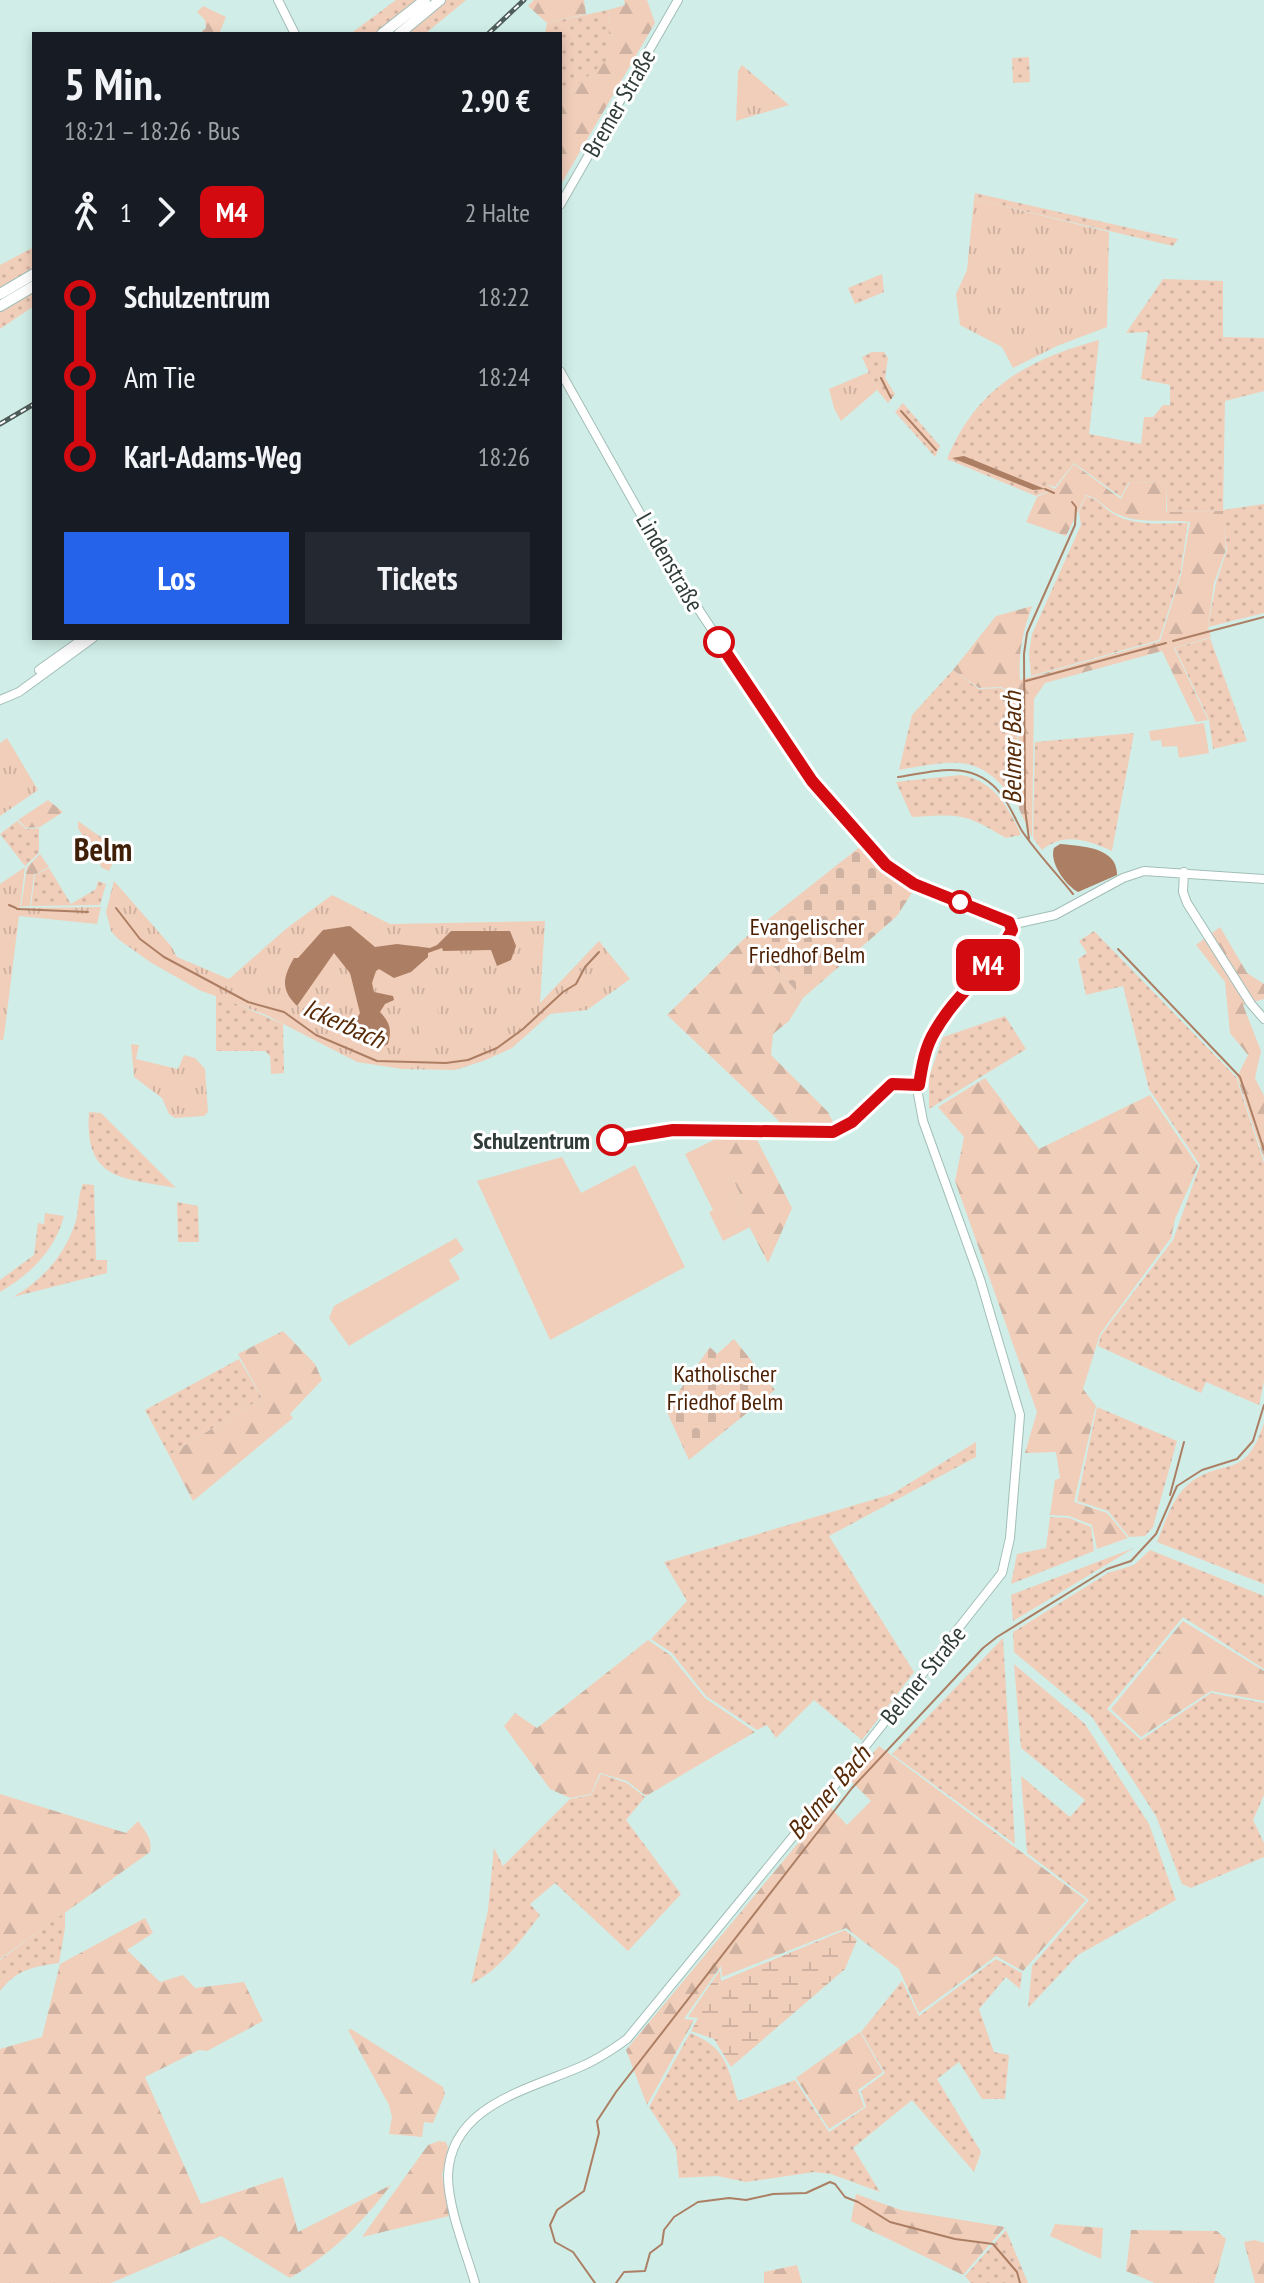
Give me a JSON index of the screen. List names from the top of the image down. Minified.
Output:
{"streets":{"street":["Bremer Straße","Lindenstraße","Belmer Straße"]},"crossings":[["Lindenstraße","Belmer Straße"]],"districts":["Belm"],"water":["Belmer Bach","Ickerbach"],"parks":["Evangelischer Friedhof Belm","Katholischer Friedhof Belm"],"places":["Schulzentrum"],"lines":["bus line M4"],"page":{"on_map":"M4","heading":["5 Min.","18:21 – 18:26 · Bus","2.90 €"],"legs":["1","M4","2 Halte"],"list":[{"name":"Schulzentrum","value":"18:22"},{"name":"Am Tie","value":"18:24"},{"name":"Karl-Adams-Weg","value":"18:26"}],"buttons":["Los","Tickets"]}}
